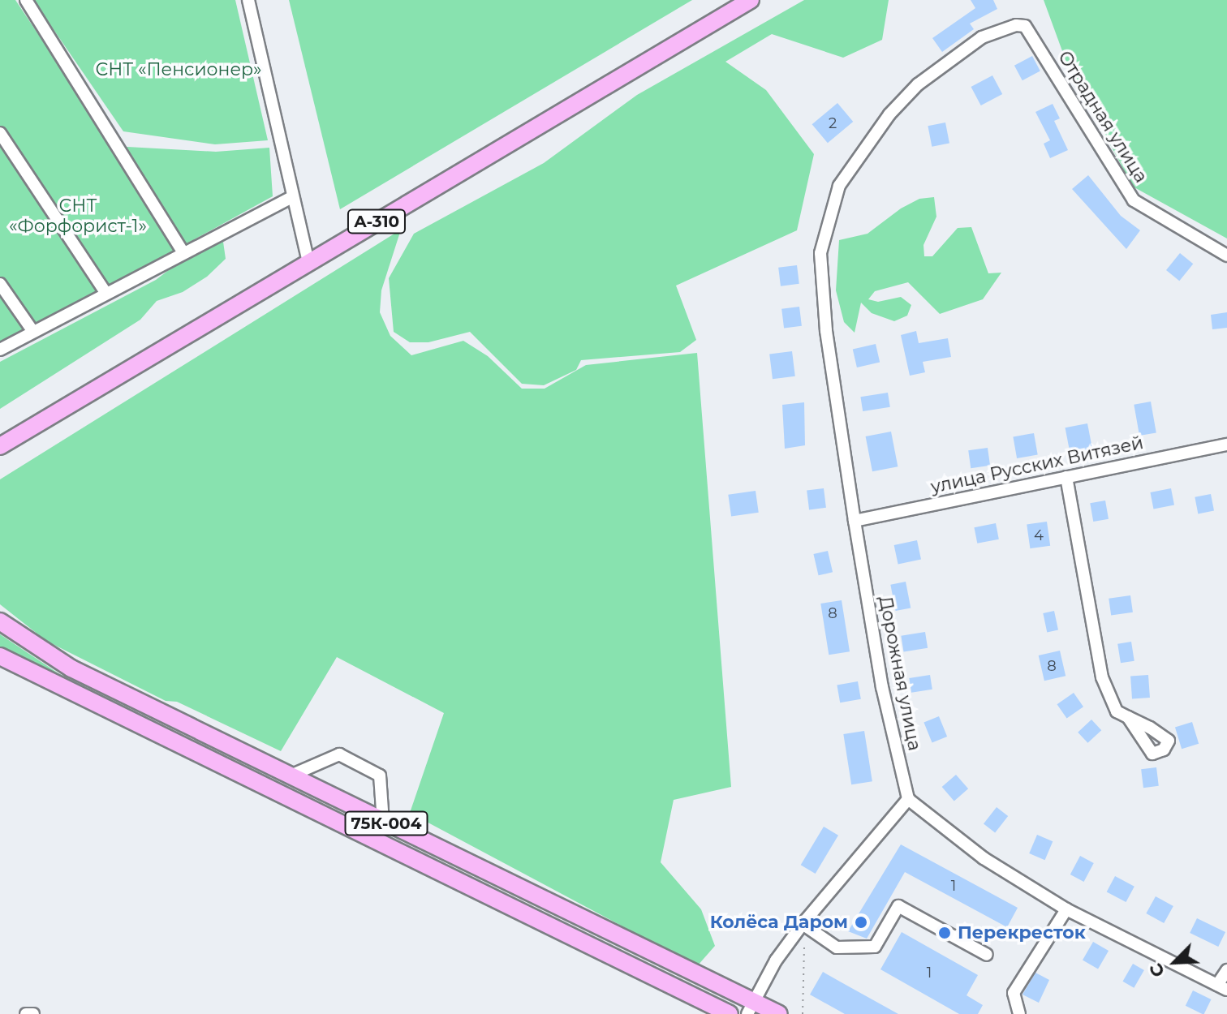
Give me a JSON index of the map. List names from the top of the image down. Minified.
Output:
{"streets":{"highway":["А-310","75К-004"],"street":["Отрадная улица","улица Русских Витязей","Дорожная улица"]},"crossings":[["Отрадная улица","Дорожная улица"],["улица Русских Витязей","Дорожная улица"]],"parks":["СНТ «Пенсионер»","СНТ «Форфорист-1»"],"places":["Колёса Даром","Перекресток"],"house_numbers":["2","4","8","8","1","1"],"north":"bottom left"}
